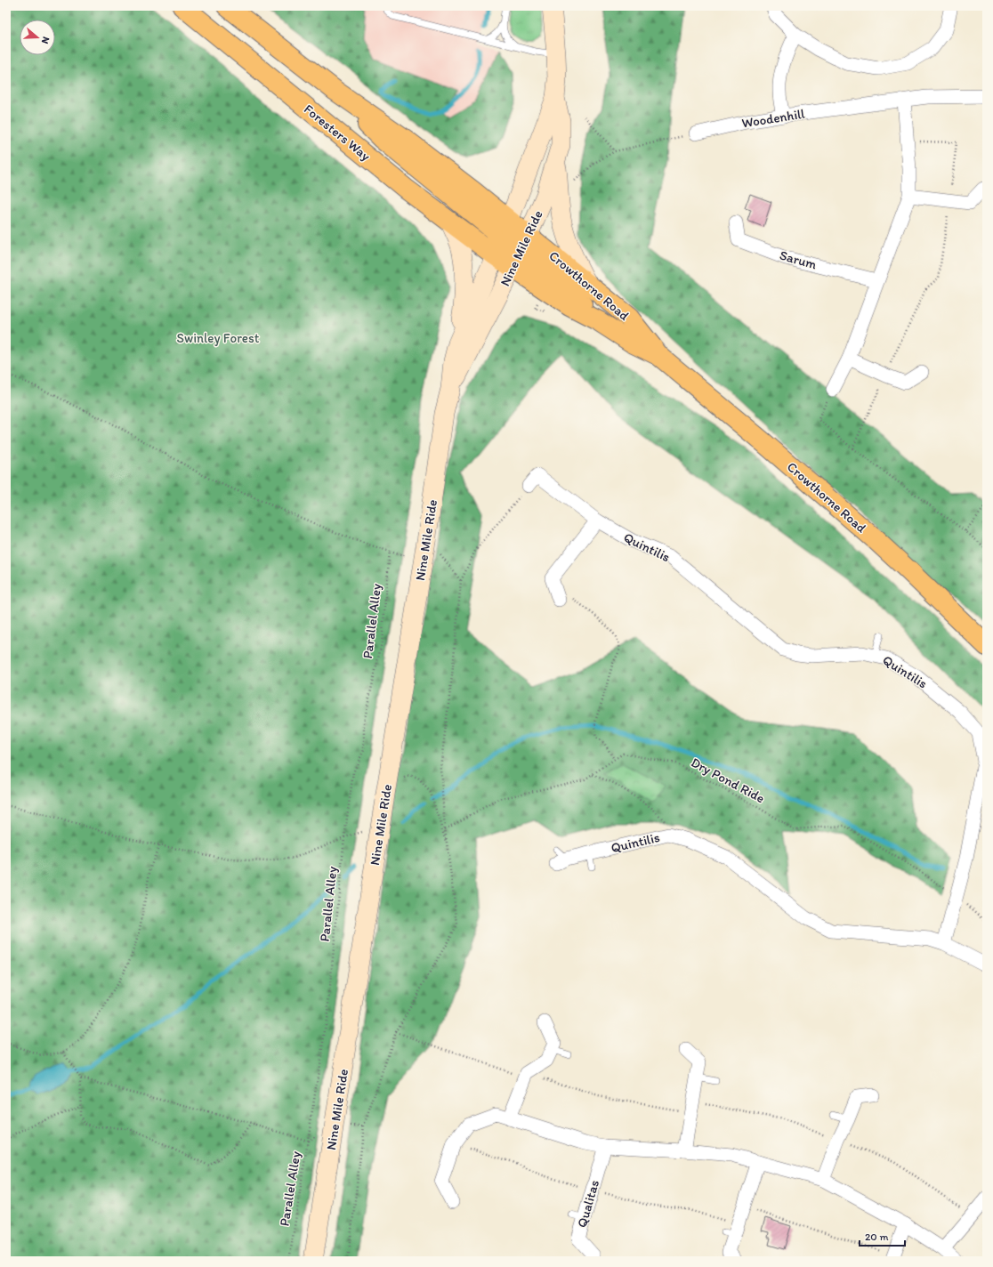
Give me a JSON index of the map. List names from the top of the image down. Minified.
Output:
{"streets":{"main road":["Foresters Way","Nine Mile Ride","Crowthorne Road"],"street":["Woodenhill","Sarum","Quintilis","Qualitas"],"path":["Parallel Alley","Dry Pond Ride"]},"crossings":[["Foresters Way","Nine Mile Ride"],["Foresters Way","Crowthorne Road"],["Nine Mile Ride","Crowthorne Road"],["Quintilis","Dry Pond Ride"]],"parks":["Swinley Forest"],"scale_bar":"20 m","north":"right"}
